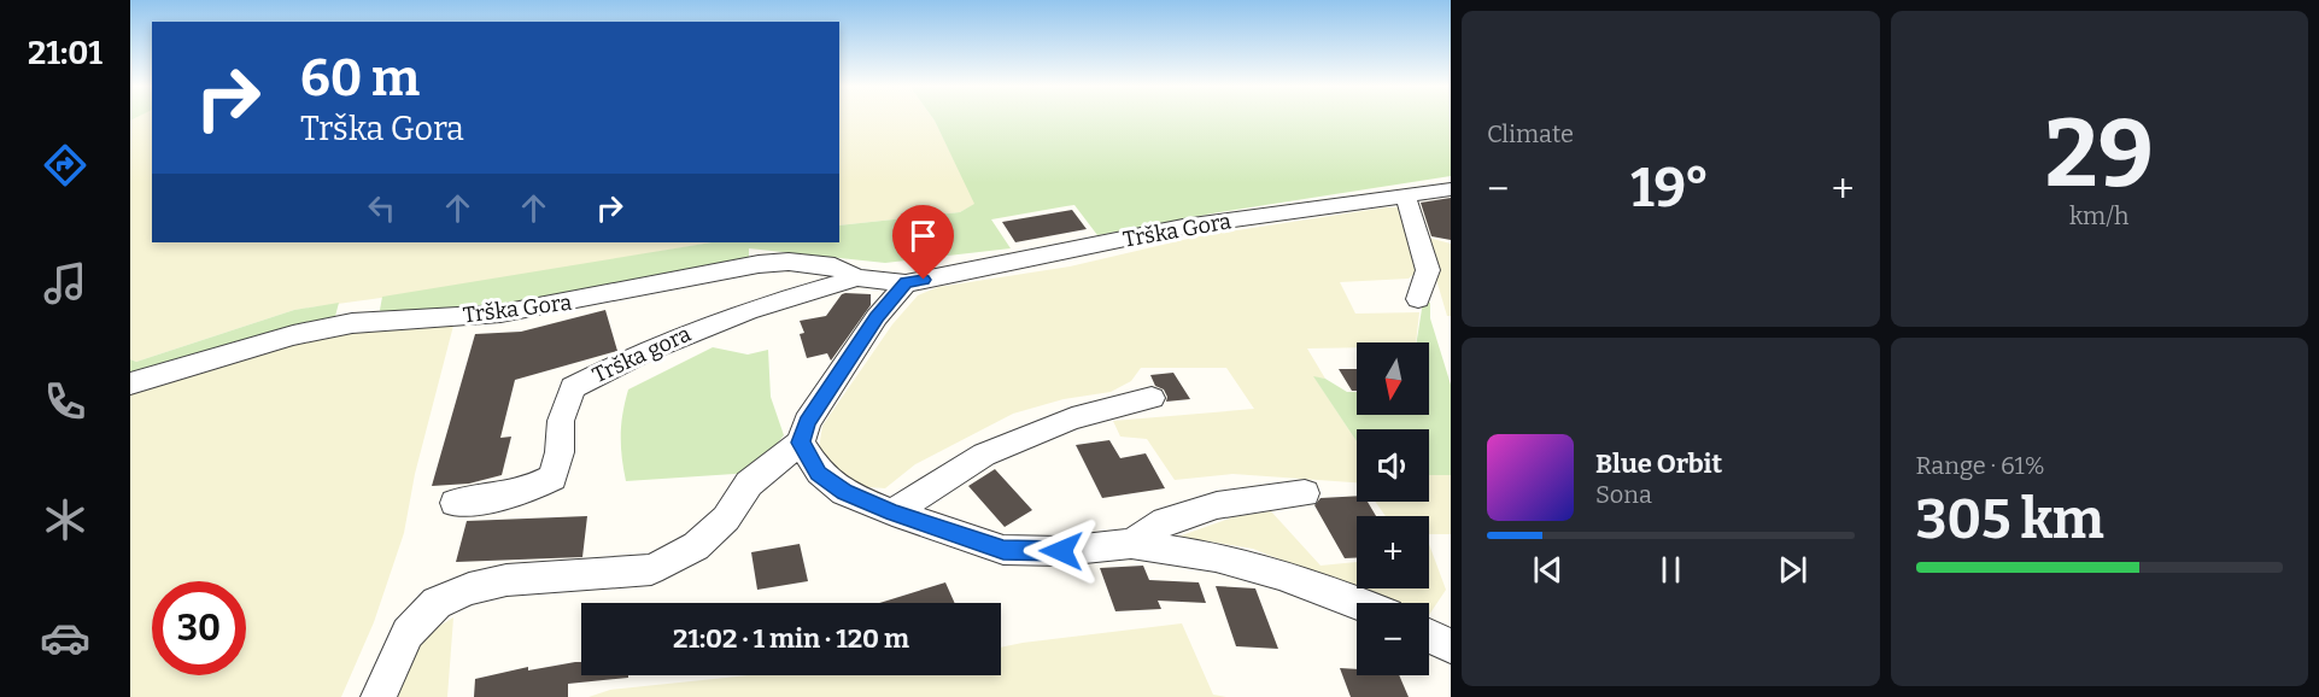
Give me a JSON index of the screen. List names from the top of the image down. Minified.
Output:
{"streets":{"street":["Trška Gora","Trška gora"]},"crossings":[["Trška Gora","Trška gora"]],"north":"bottom","page":{"tabs":"21:01","tile":["Climate",["29","km/h"],["Range · 61%","305 km"]],"turn":["60 m","Trška Gora"],"heat":["−","19°","+"],"map_buttons":["+","−"],"song":["Blue Orbit","Sona"],"limit":"30","trip":"21:02 · 1 min · 120 m"}}
